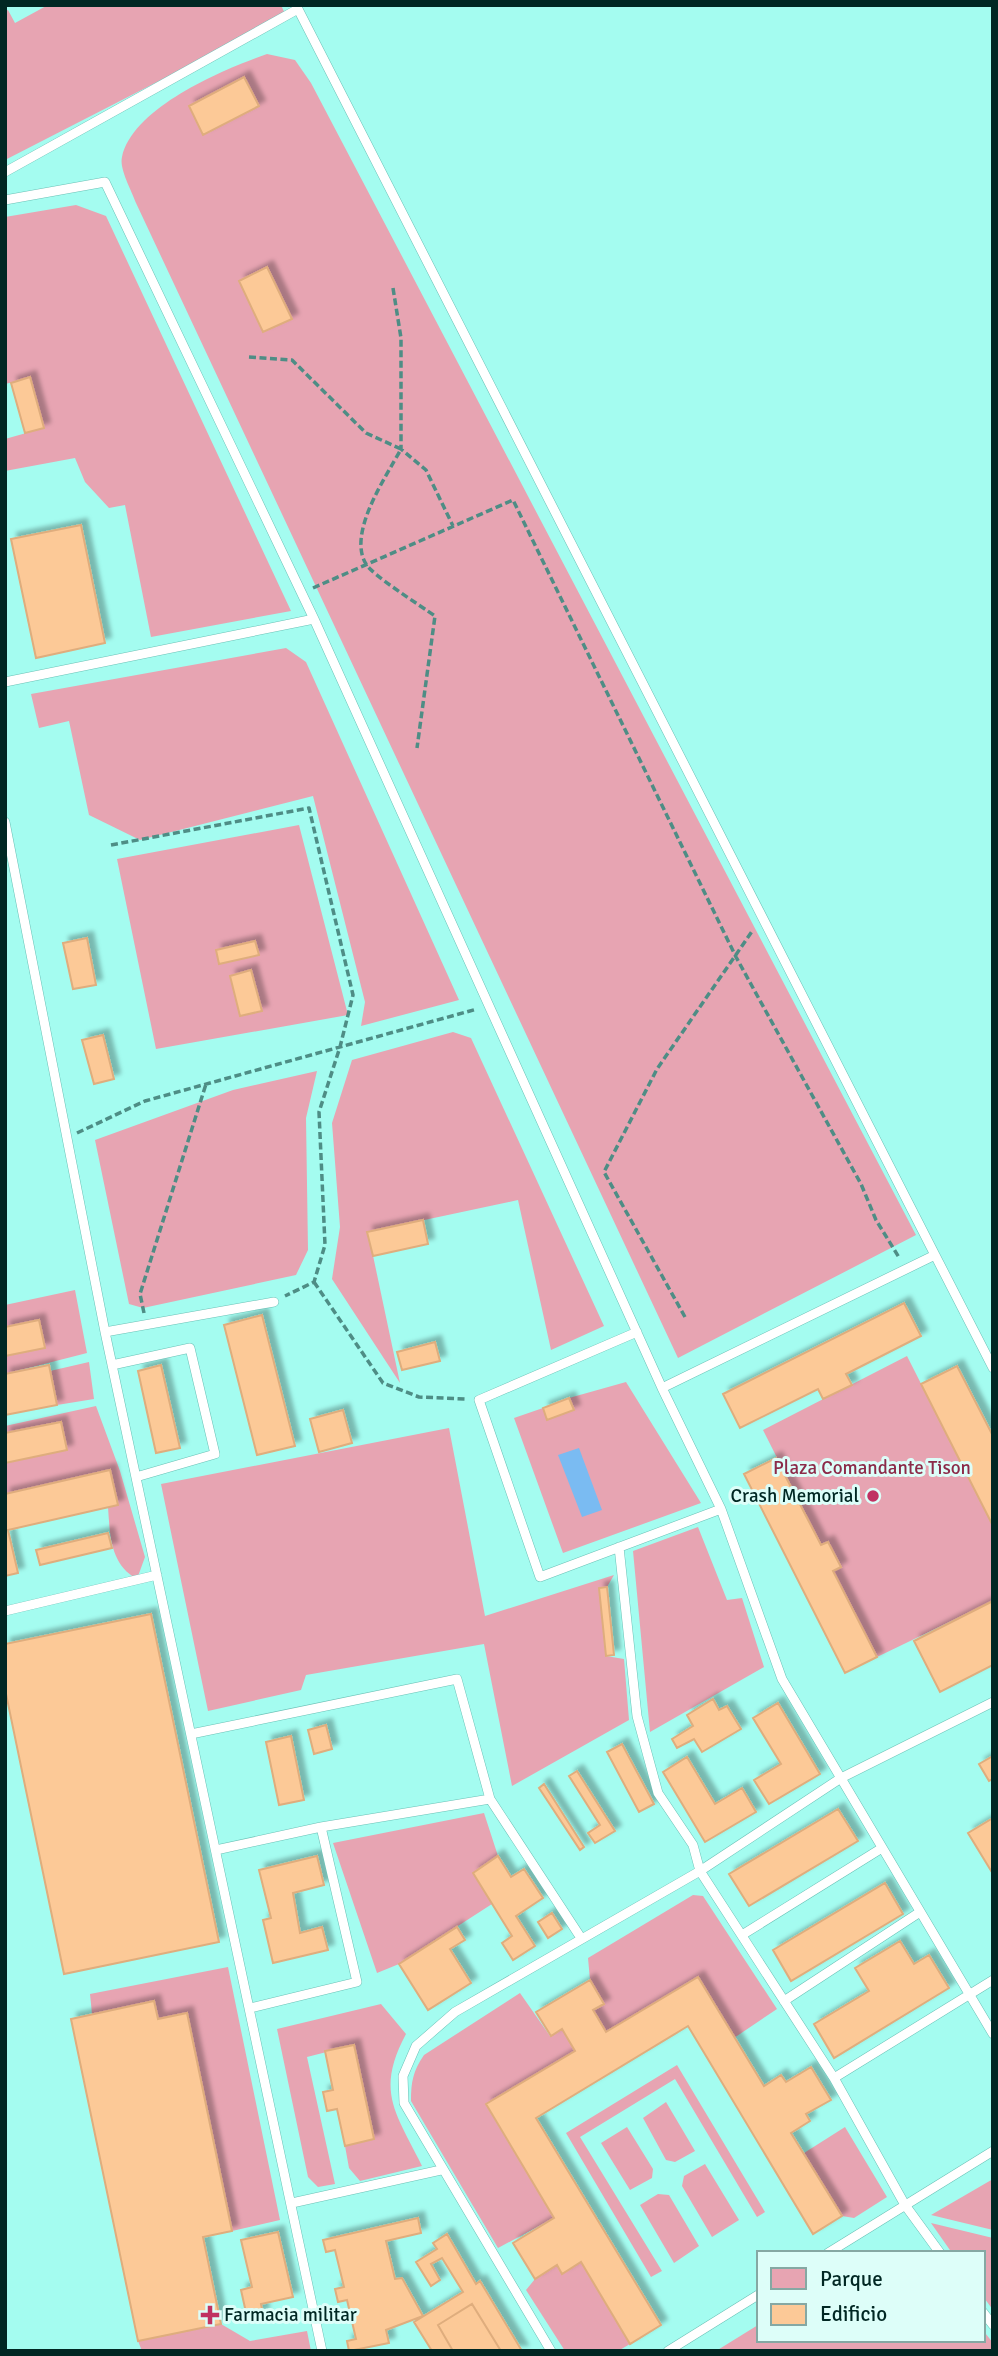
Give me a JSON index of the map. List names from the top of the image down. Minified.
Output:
{"parks":["Plaza Comandante Tison"],"places":{"other":["Crash Memorial"],"health":["Farmacia militar"]},"legend":["Parque","Edificio"]}
